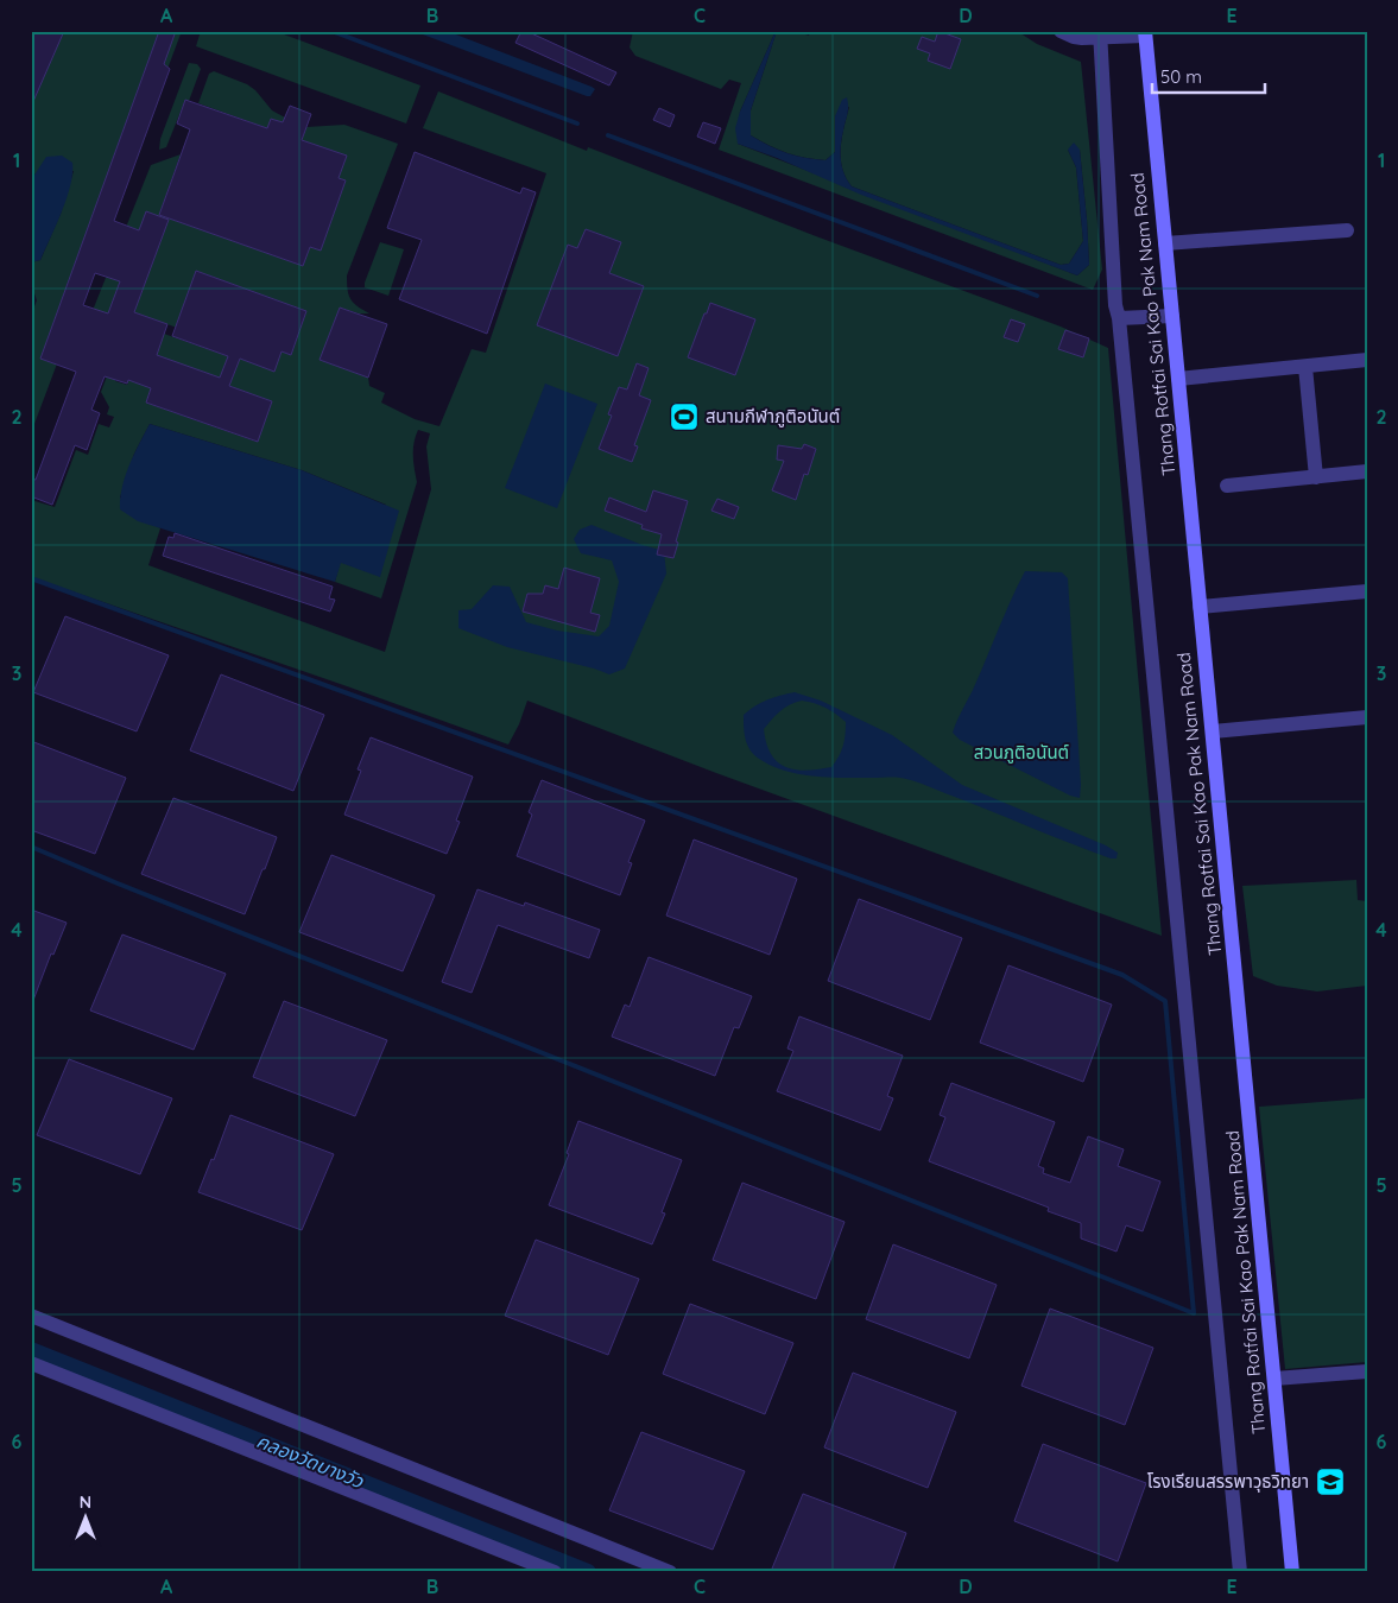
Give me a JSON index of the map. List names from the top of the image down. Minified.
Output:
{"streets":{"main road":["Thang Rotfai Sai Kao Pak Nam Road"]},"water":["คลองวัดบางวัว"],"parks":["สวนภูติอนันต์"],"places":{"sports":["สนามกีฬาภูติอนันต์"],"school or university":["โรงเรียนสรรพาวุธวิทยา"]},"scale_bar":"50 m","north":"top","grid":{"columns":["A","B","C","D","E"],"rows":["1","2","3","4","5","6"]}}
